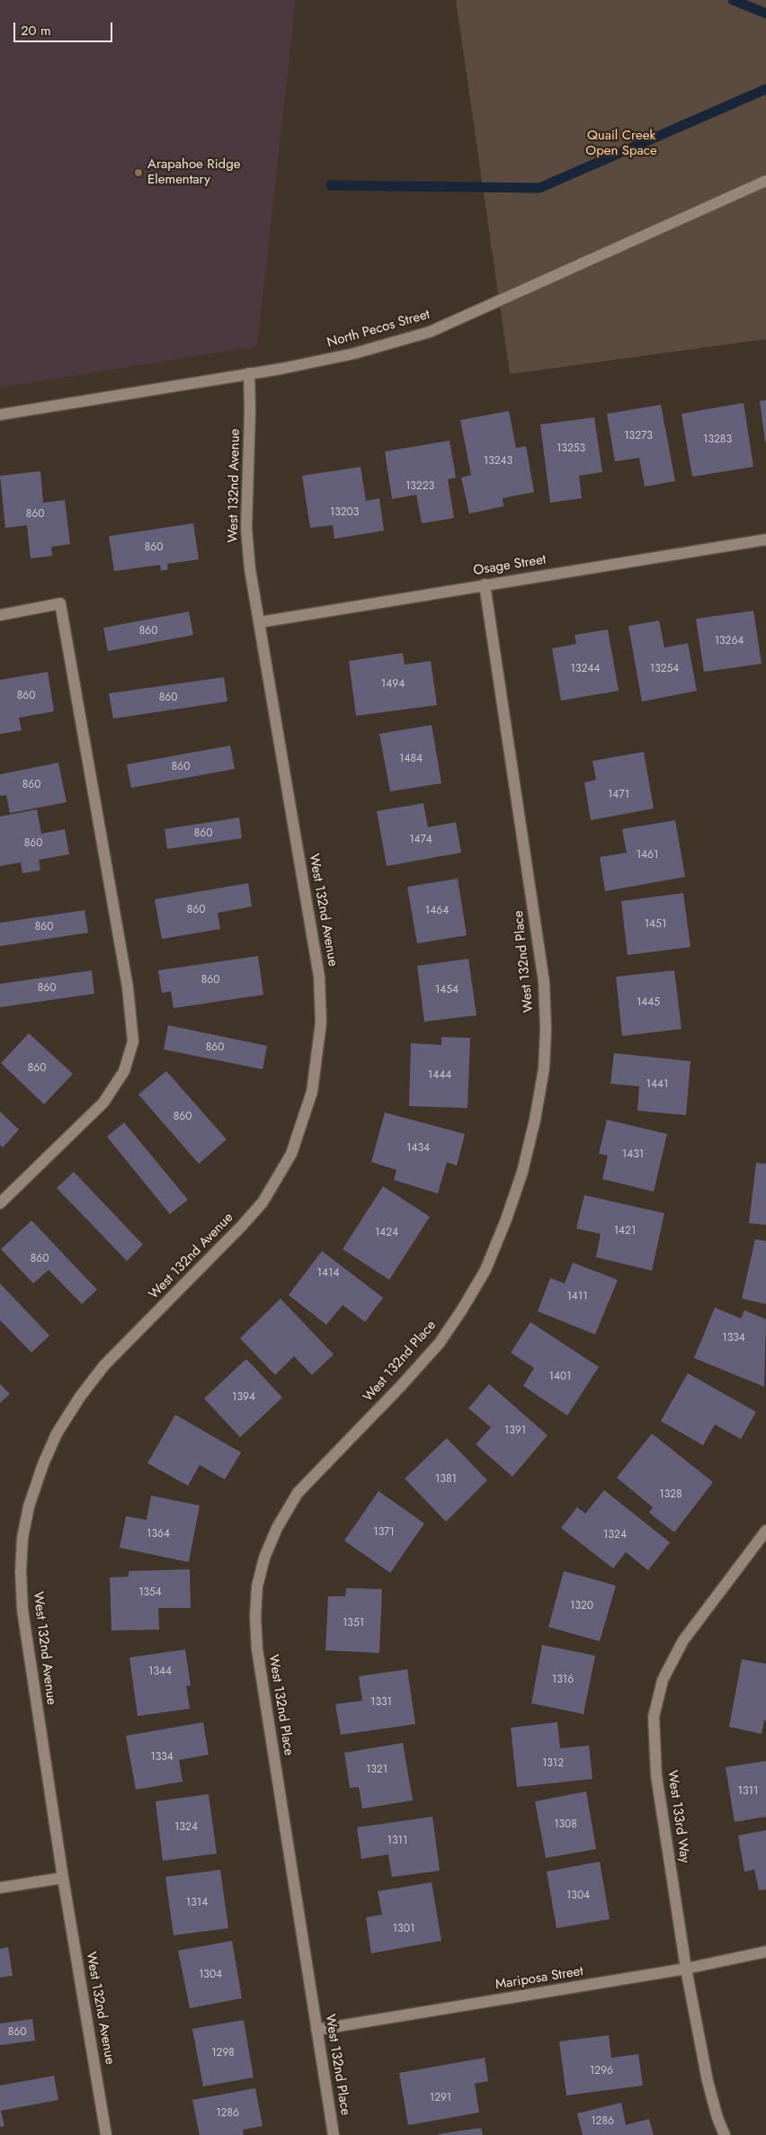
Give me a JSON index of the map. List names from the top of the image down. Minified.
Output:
{"streets":{"street":["North Pecos Street","West 132nd Avenue","Osage Street","West 132nd Place","West 133rd Way","Mariposa Street"]},"crossings":[["North Pecos Street","West 132nd Avenue"],["West 132nd Avenue","Osage Street"],["Osage Street","West 132nd Place"],["West 132nd Place","Mariposa Street"],["West 133rd Way","Mariposa Street"]],"parks":["Quail Creek Open Space"],"places":["Arapahoe Ridge Elementary"],"house_numbers":["13273","13283","13253","13243","13223","13203","860","860","860","13264","13244","13254","1494","860","860","1484","860","860","1471","860","1474","860","1461","860","1464","1451","860","860","860","1454","1445","860","860","1444","1441","860","1434","1431","1421","1424","860","1414","1411","1334","1401","1394","1391","1381","1328","1371","1364","1324","1354","1320","1351","1344","1316","1331","1334","1312","1321","1311","1308","1324","1311","1304","1314","1301","1304","860","1298","1296","1291","1286","1286"],"scale_bar":"20 m"}
